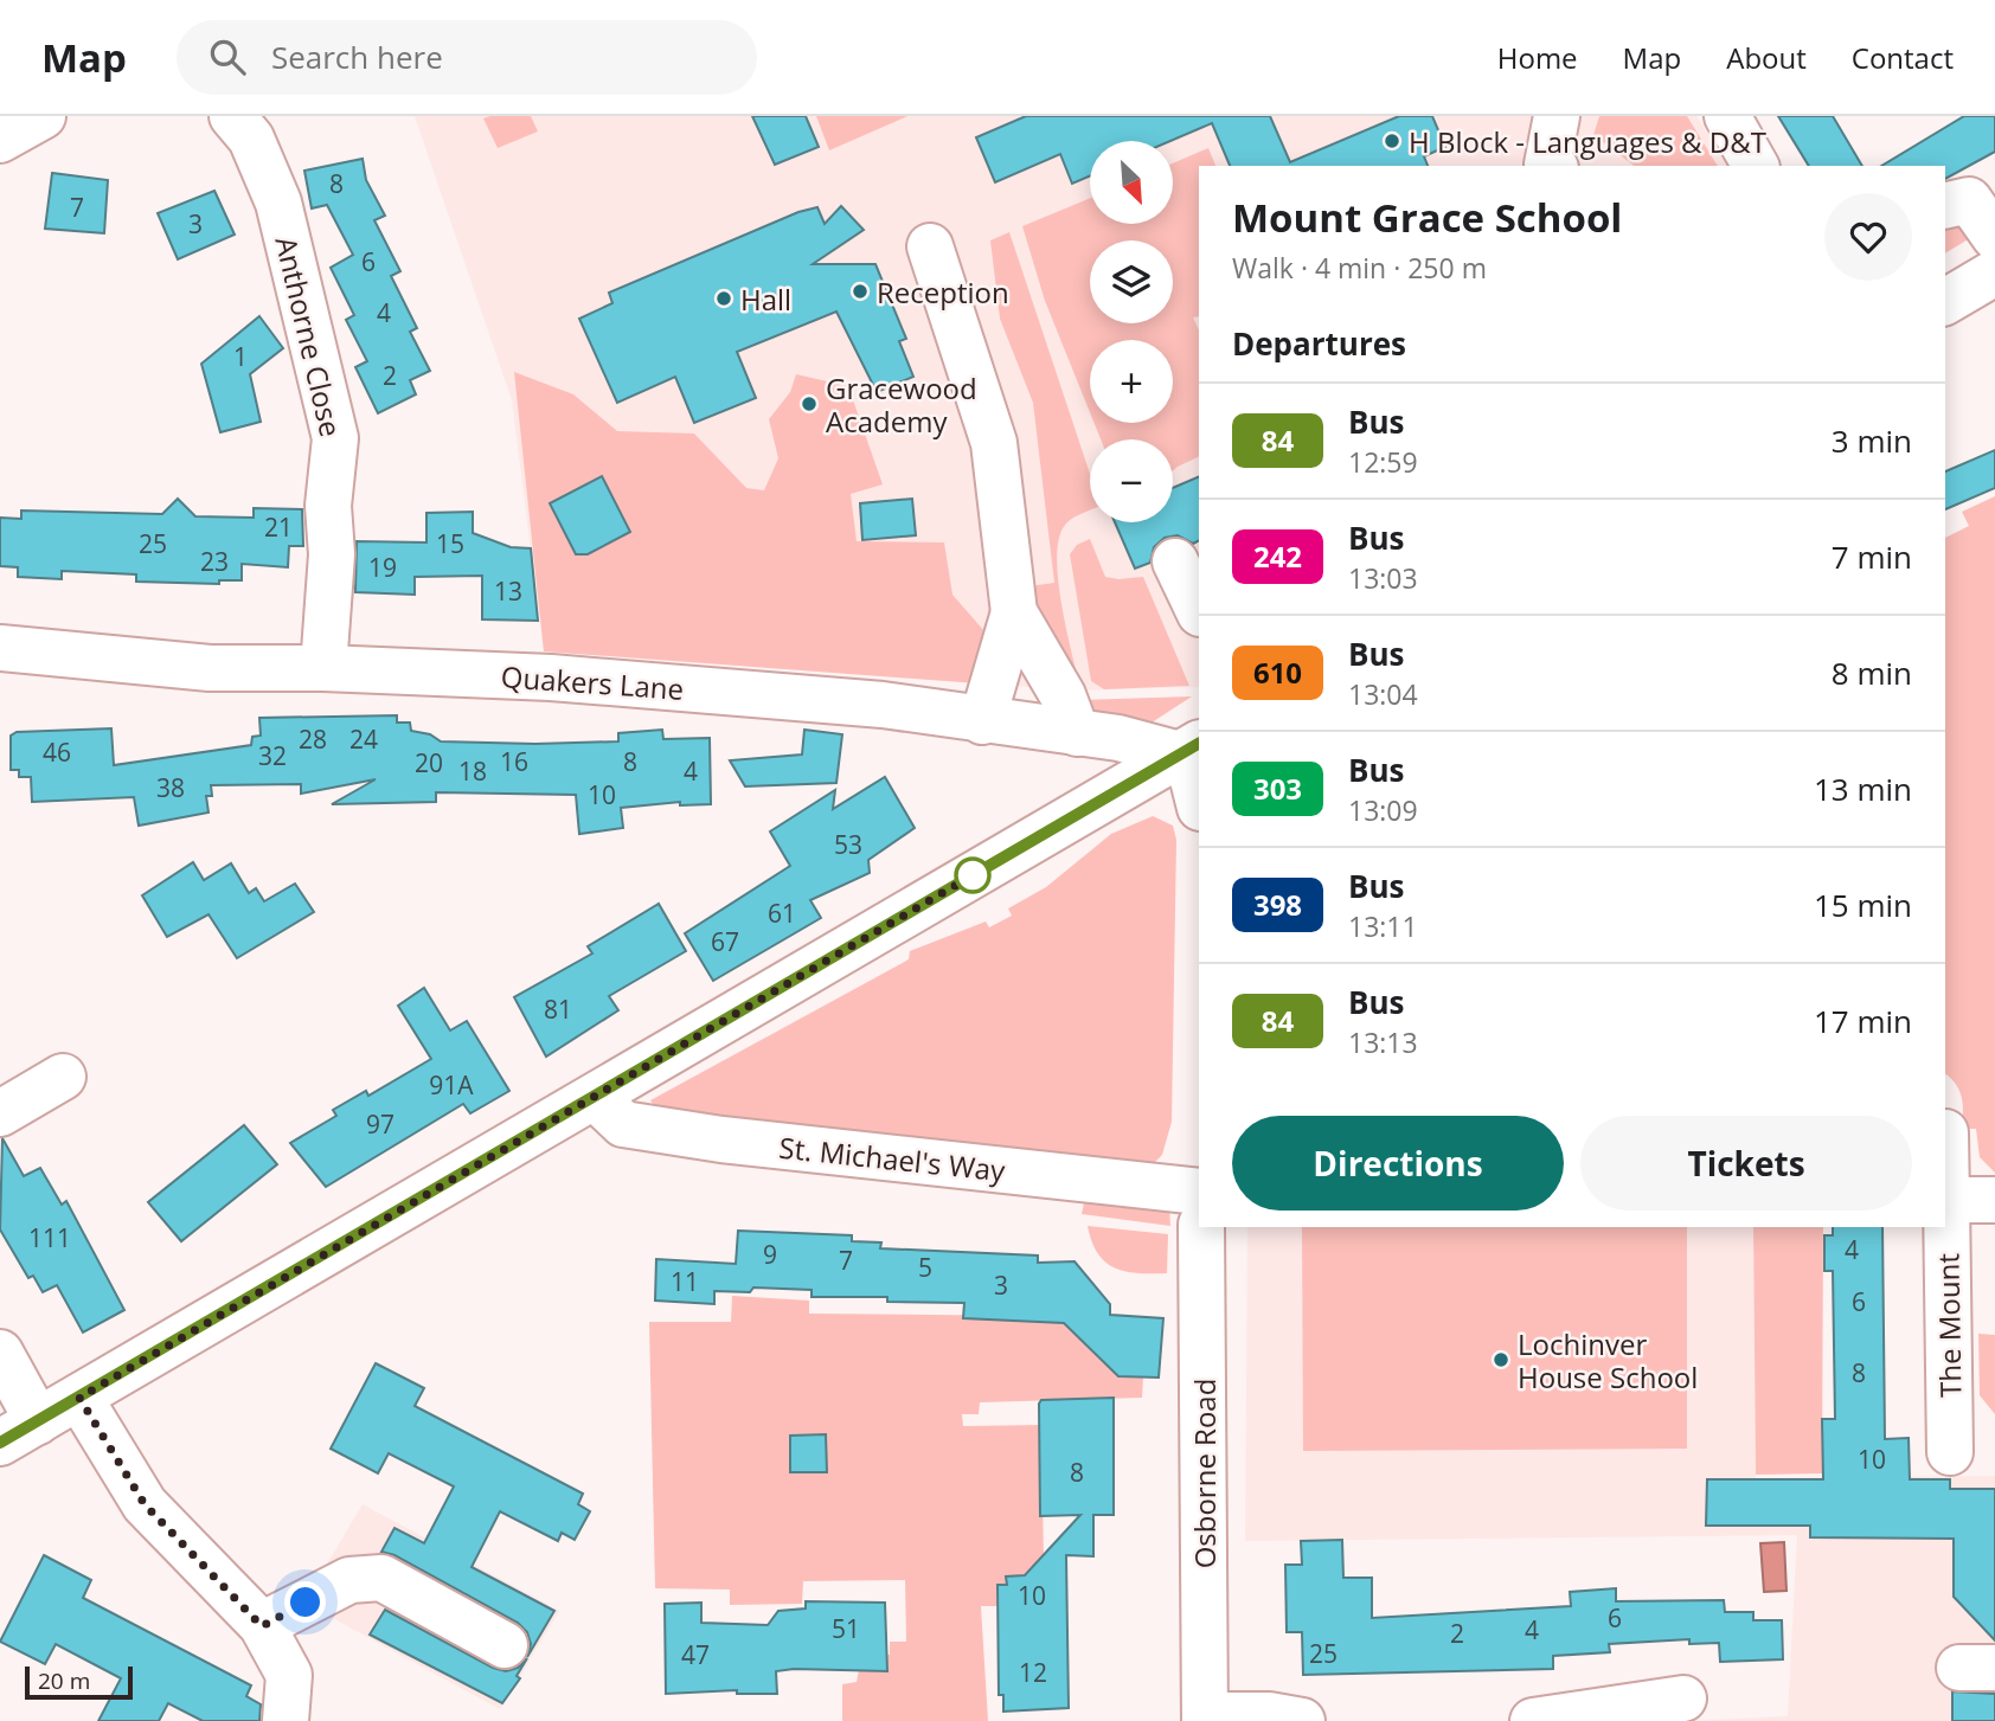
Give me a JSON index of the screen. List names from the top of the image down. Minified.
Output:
{"streets":{"street":["Anthorne Close","Quakers Lane","St. Michael's Way","The Mount","Osborne Road"]},"crossings":[["Anthorne Close","Quakers Lane"]],"places":["H Block - Languages & D&T","Reception","Hall","Gracewood Academy","Lochinver House School"],"lines":["bus line 84"],"house_numbers":["8","7","3","6","4","1","2","21","25","15","23","19","13","28","24","46","32","16","8","20","18","4","38","10","53","61","67","81","91A","97","111","4","9","7","5","11","3","6","8","10","8","10","6","51","4","2","25","47","12"],"scale_bar":"20 m","north":"bottom right","page":{"header":"Map","search":"Search here","nav":["Home","Map","About","Contact"],"map_buttons":["+","−"],"heading":[["Mount Grace School","Walk · 4 min · 250 m"],"Departures"],"list":[{"mark":"84","name":"Bus","note":"12:59","value":"3 min"},{"mark":"242","name":"Bus","note":"13:03","value":"7 min"},{"mark":"610","name":"Bus","note":"13:04","value":"8 min"},{"mark":"303","name":"Bus","note":"13:09","value":"13 min"},{"mark":"398","name":"Bus","note":"13:11","value":"15 min"},{"mark":"84","name":"Bus","note":"13:13","value":"17 min"}],"buttons":["Directions","Tickets"],"scale":"20 m"}}
